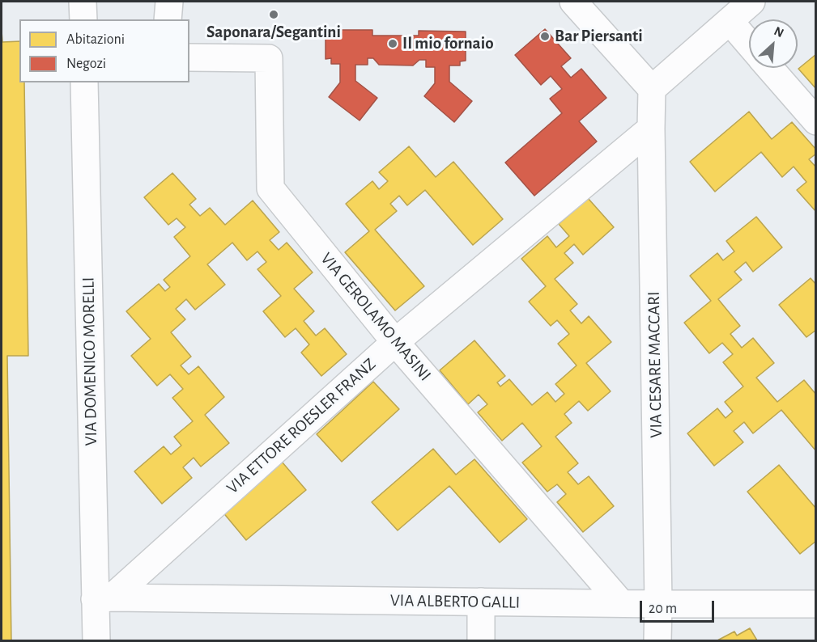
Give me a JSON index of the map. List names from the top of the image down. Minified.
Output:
{"streets":{"street":["VIA GEROLAMO MASINI","VIA DOMENICO MORELLI","VIA CESARE MACCARI","VIA ETTORE ROESLER FRANZ","VIA ALBERTO GALLI"]},"crossings":[["VIA GEROLAMO MASINI","VIA ETTORE ROESLER FRANZ"],["VIA GEROLAMO MASINI","VIA ALBERTO GALLI"],["VIA DOMENICO MORELLI","VIA ETTORE ROESLER FRANZ"],["VIA DOMENICO MORELLI","VIA ALBERTO GALLI"],["VIA CESARE MACCARI","VIA ETTORE ROESLER FRANZ"],["VIA CESARE MACCARI","VIA ALBERTO GALLI"],["VIA ETTORE ROESLER FRANZ","VIA ALBERTO GALLI"]],"places":["Saponara/Segantini","Bar Piersanti","Il mio fornaio"],"legend":["Abitazioni","Negozi"],"scale_bar":"20 m","north":"top right"}
